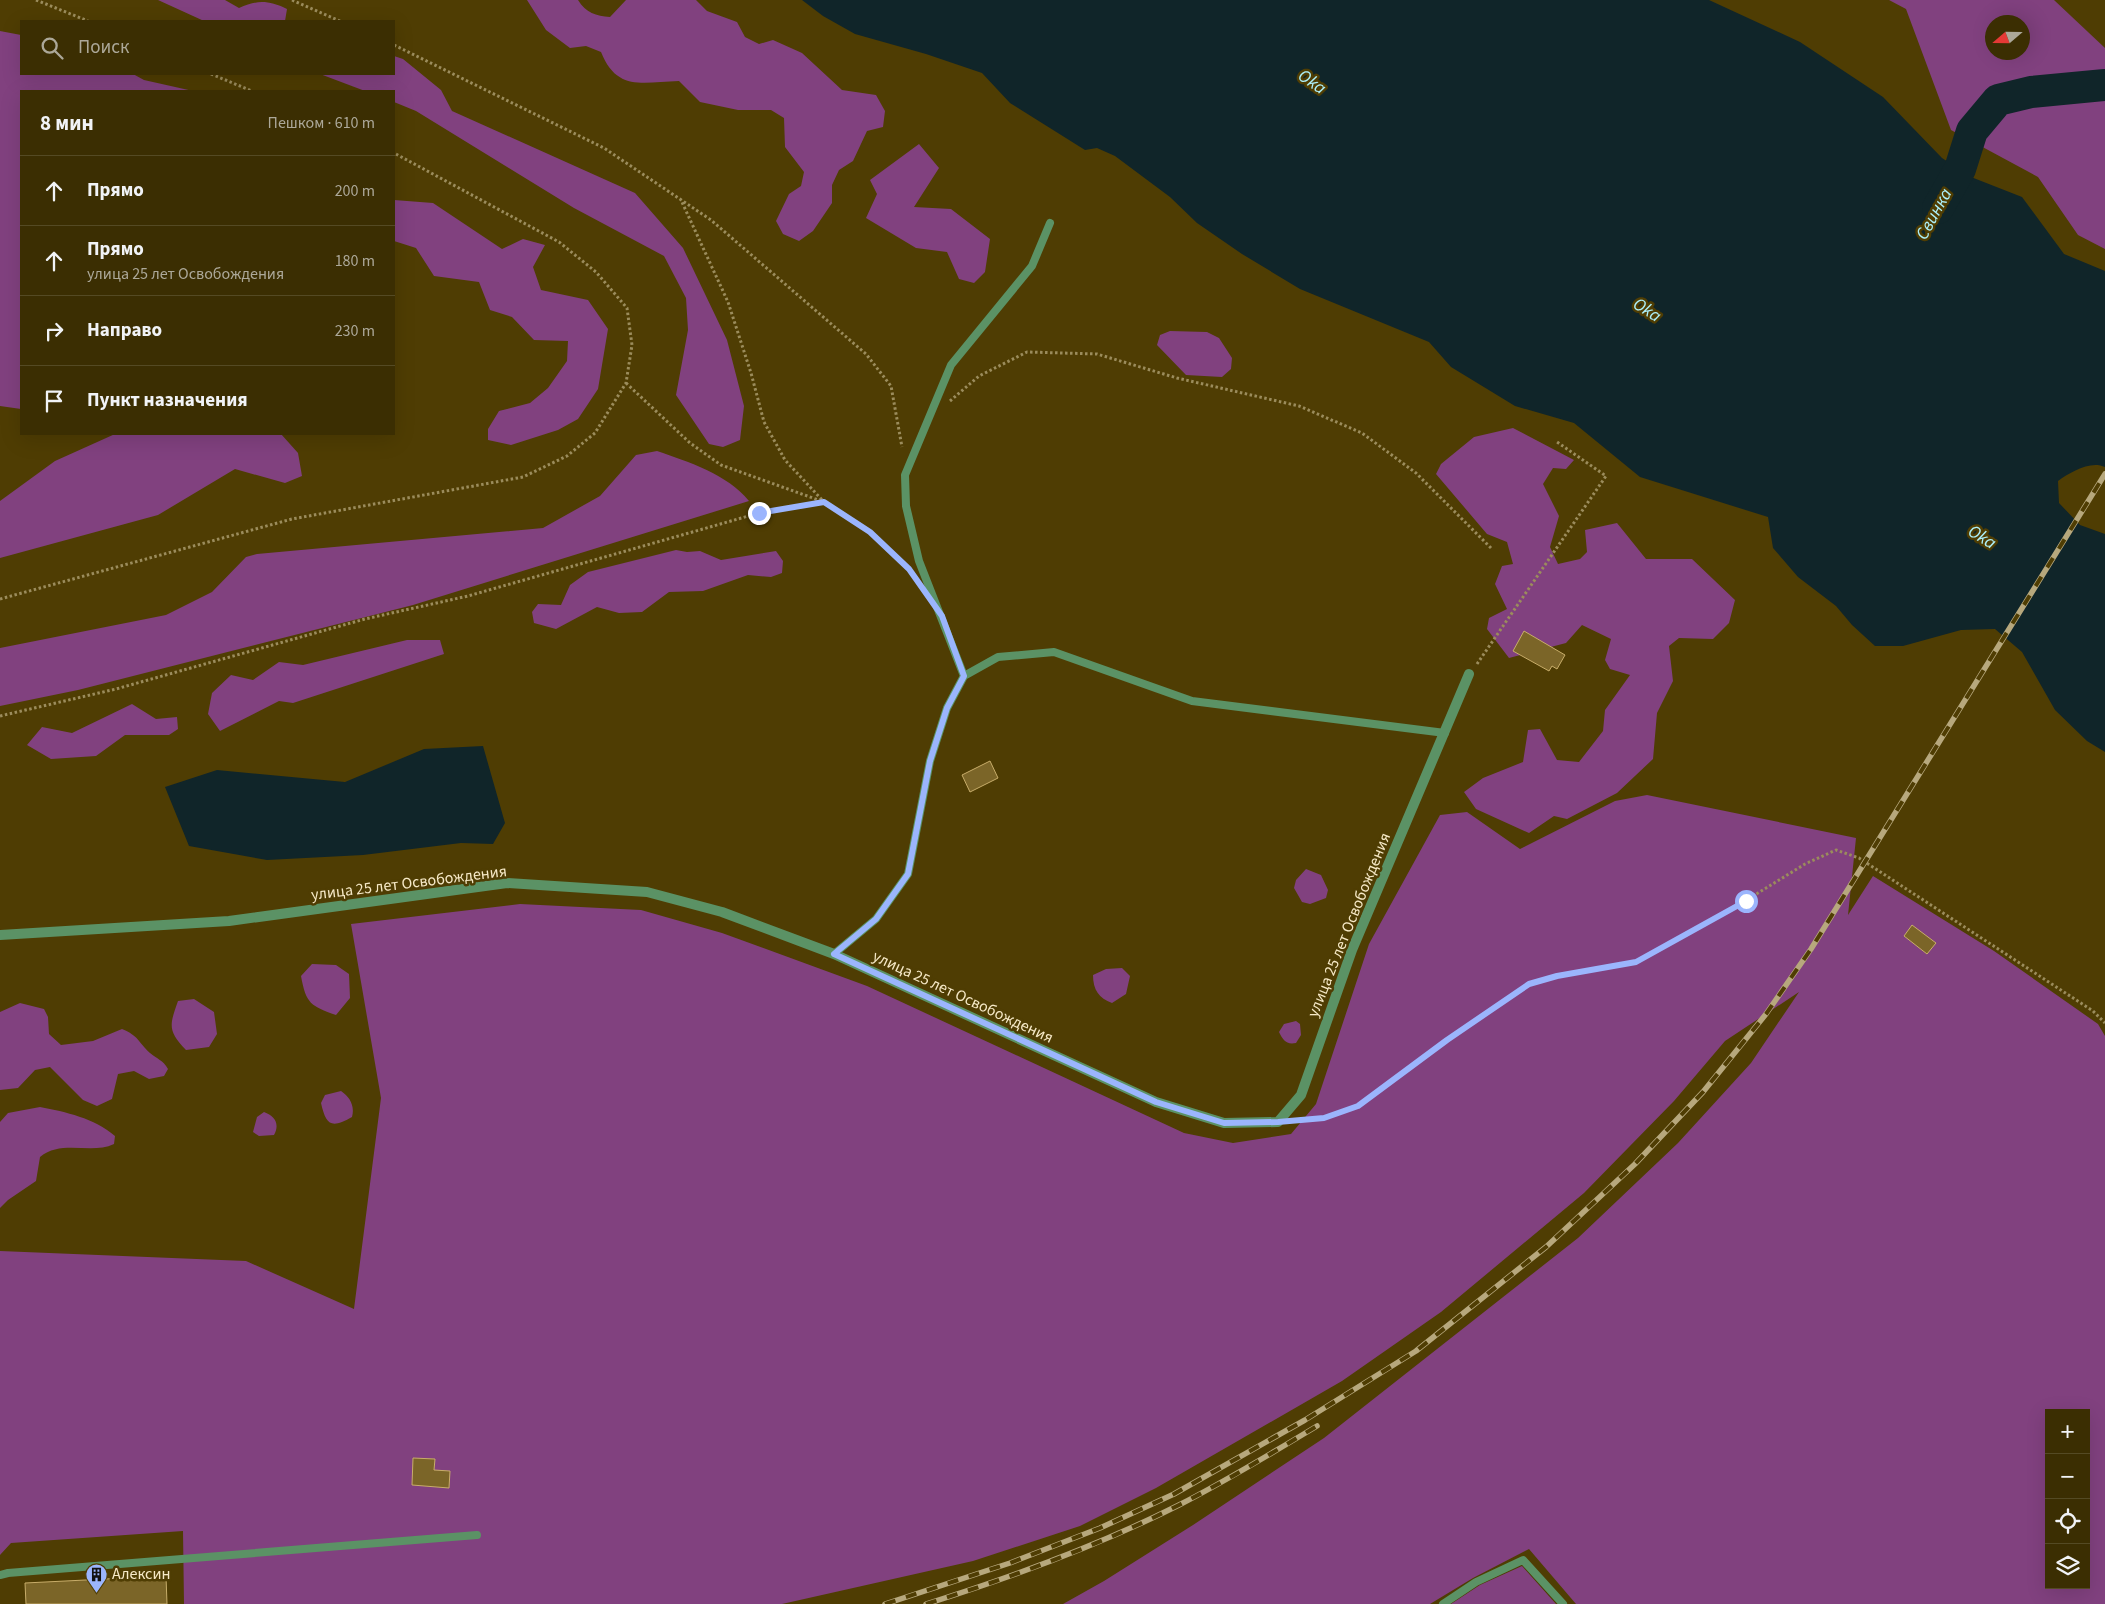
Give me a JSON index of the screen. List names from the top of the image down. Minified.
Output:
{"streets":{"street":["улица 25 лет Освобождения"]},"water":["Oka","Свинка"],"places":{"building":["Алексин"]},"north":"left","page":{"search":"Поиск","heading":["8 мин","Пешком · 610 m"],"list":[["Прямо","200 m"],["Прямо","улица 25 лет Освобождения","180 m"],["Направо","230 m"],"Пункт назначения"],"map_buttons":["+","−"]}}
